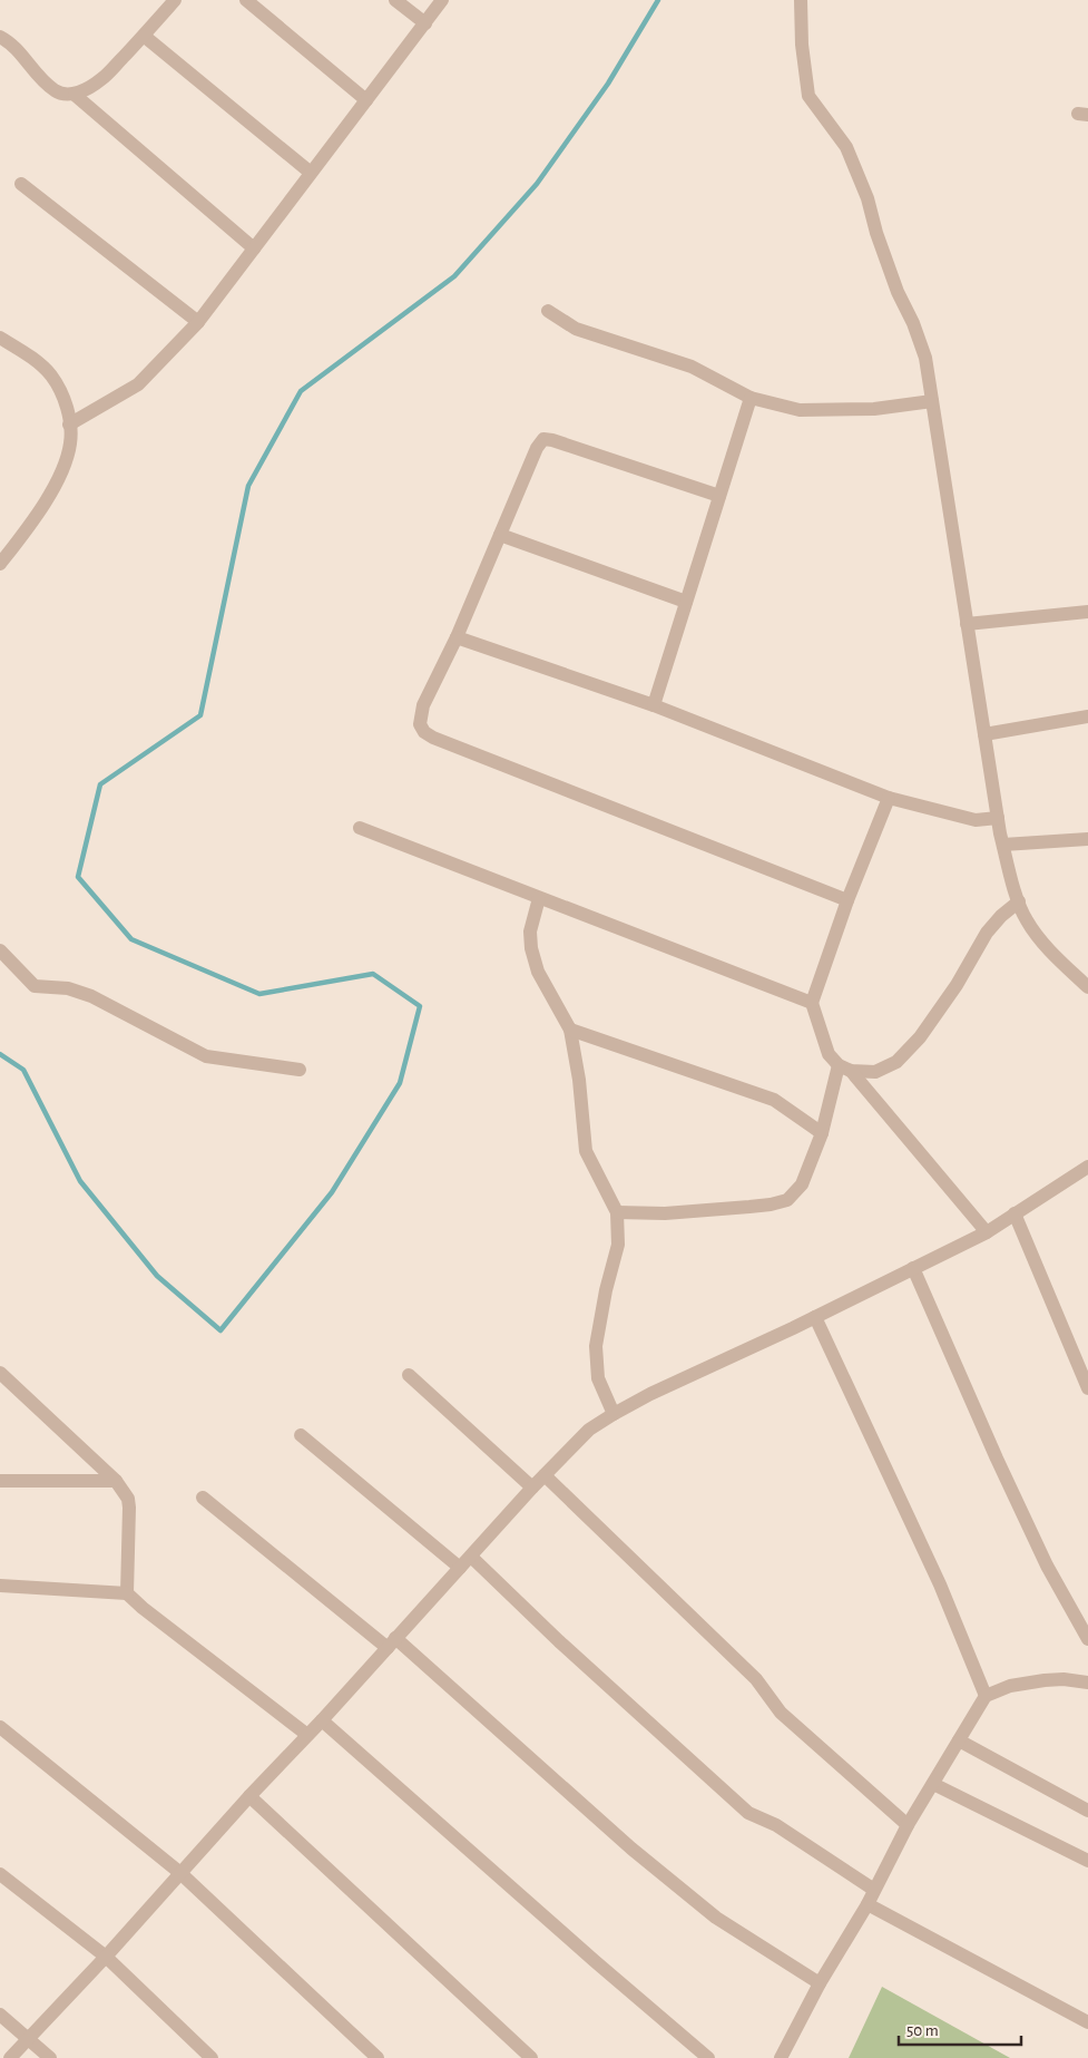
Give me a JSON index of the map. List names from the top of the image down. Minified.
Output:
{"scale_bar":"50 m"}
